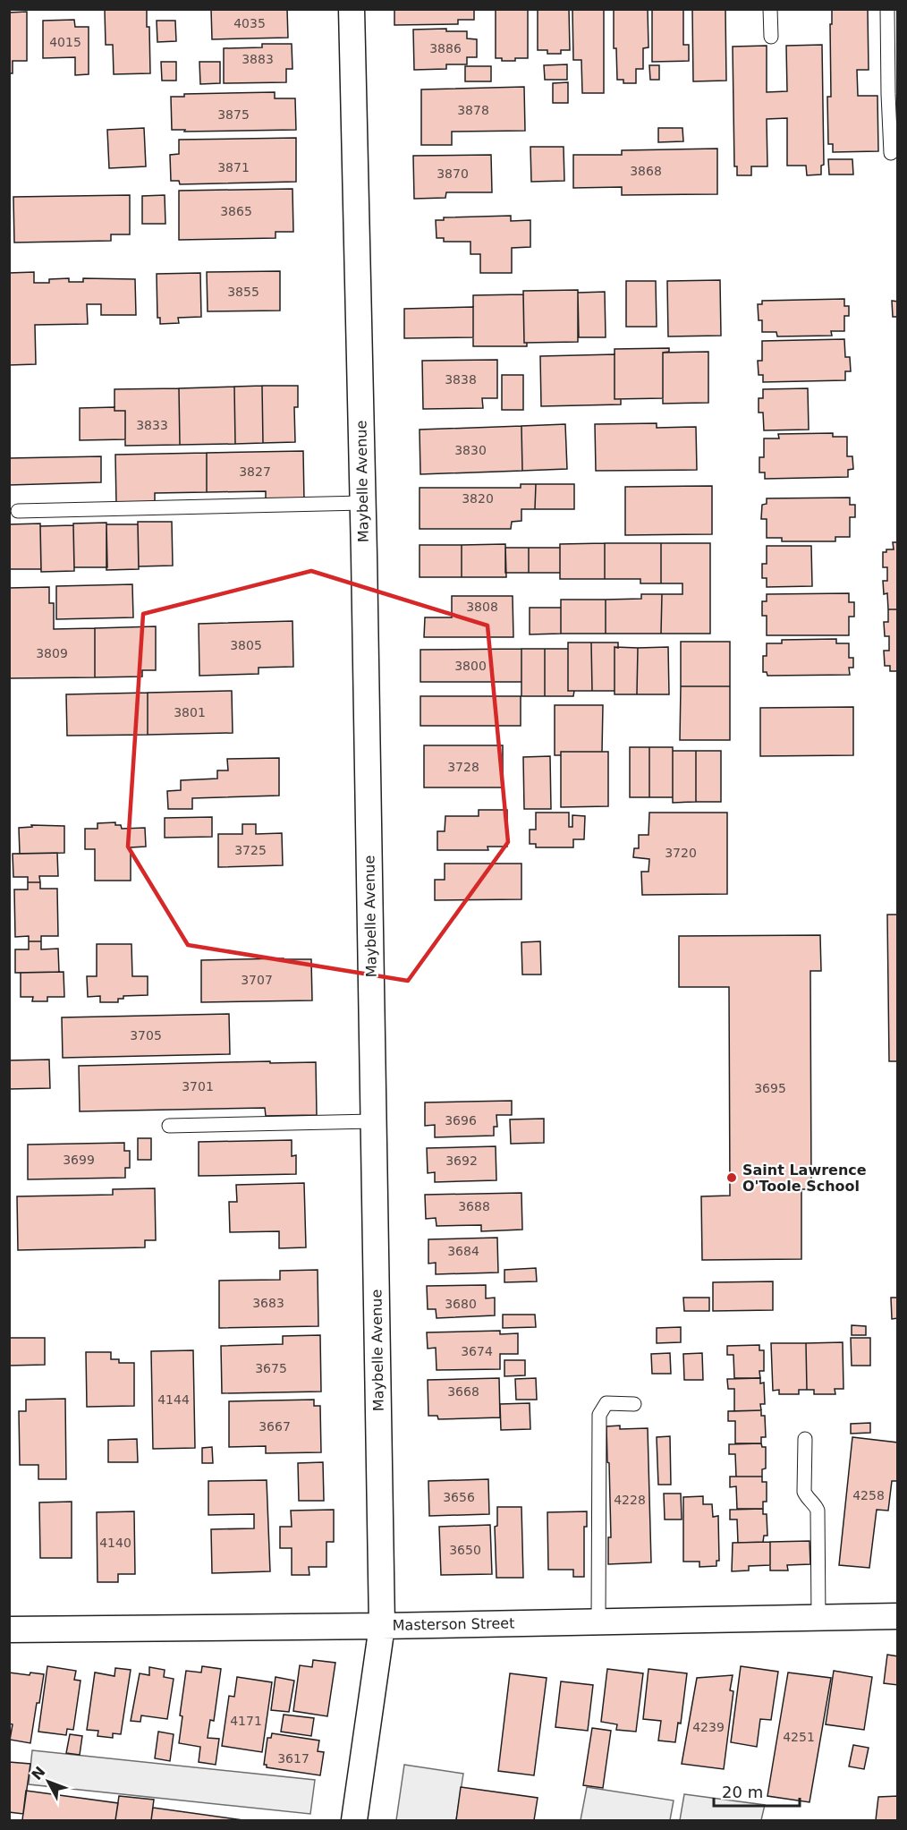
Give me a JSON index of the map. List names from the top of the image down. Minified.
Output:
{"streets":{"street":["Maybelle Avenue","Masterson Street"]},"crossings":[["Maybelle Avenue","Masterson Street"]],"places":["Saint Lawrence O'Toole School"],"house_numbers":["4035","4015","3886","3883","3878","3875","3871","3868","3870","3865","3855","3838","3833","3830","3827","3820","3808","3805","3809","3800","3801","3728","3725","3720","3707","3705","3701","3695","3696","3699","3692","3688","3684","3683","3680","3674","3675","3668","4144","3667","4258","3656","4228","4140","3650","4171","4239","4251","3617"],"scale_bar":"20 m","north":"top left"}
